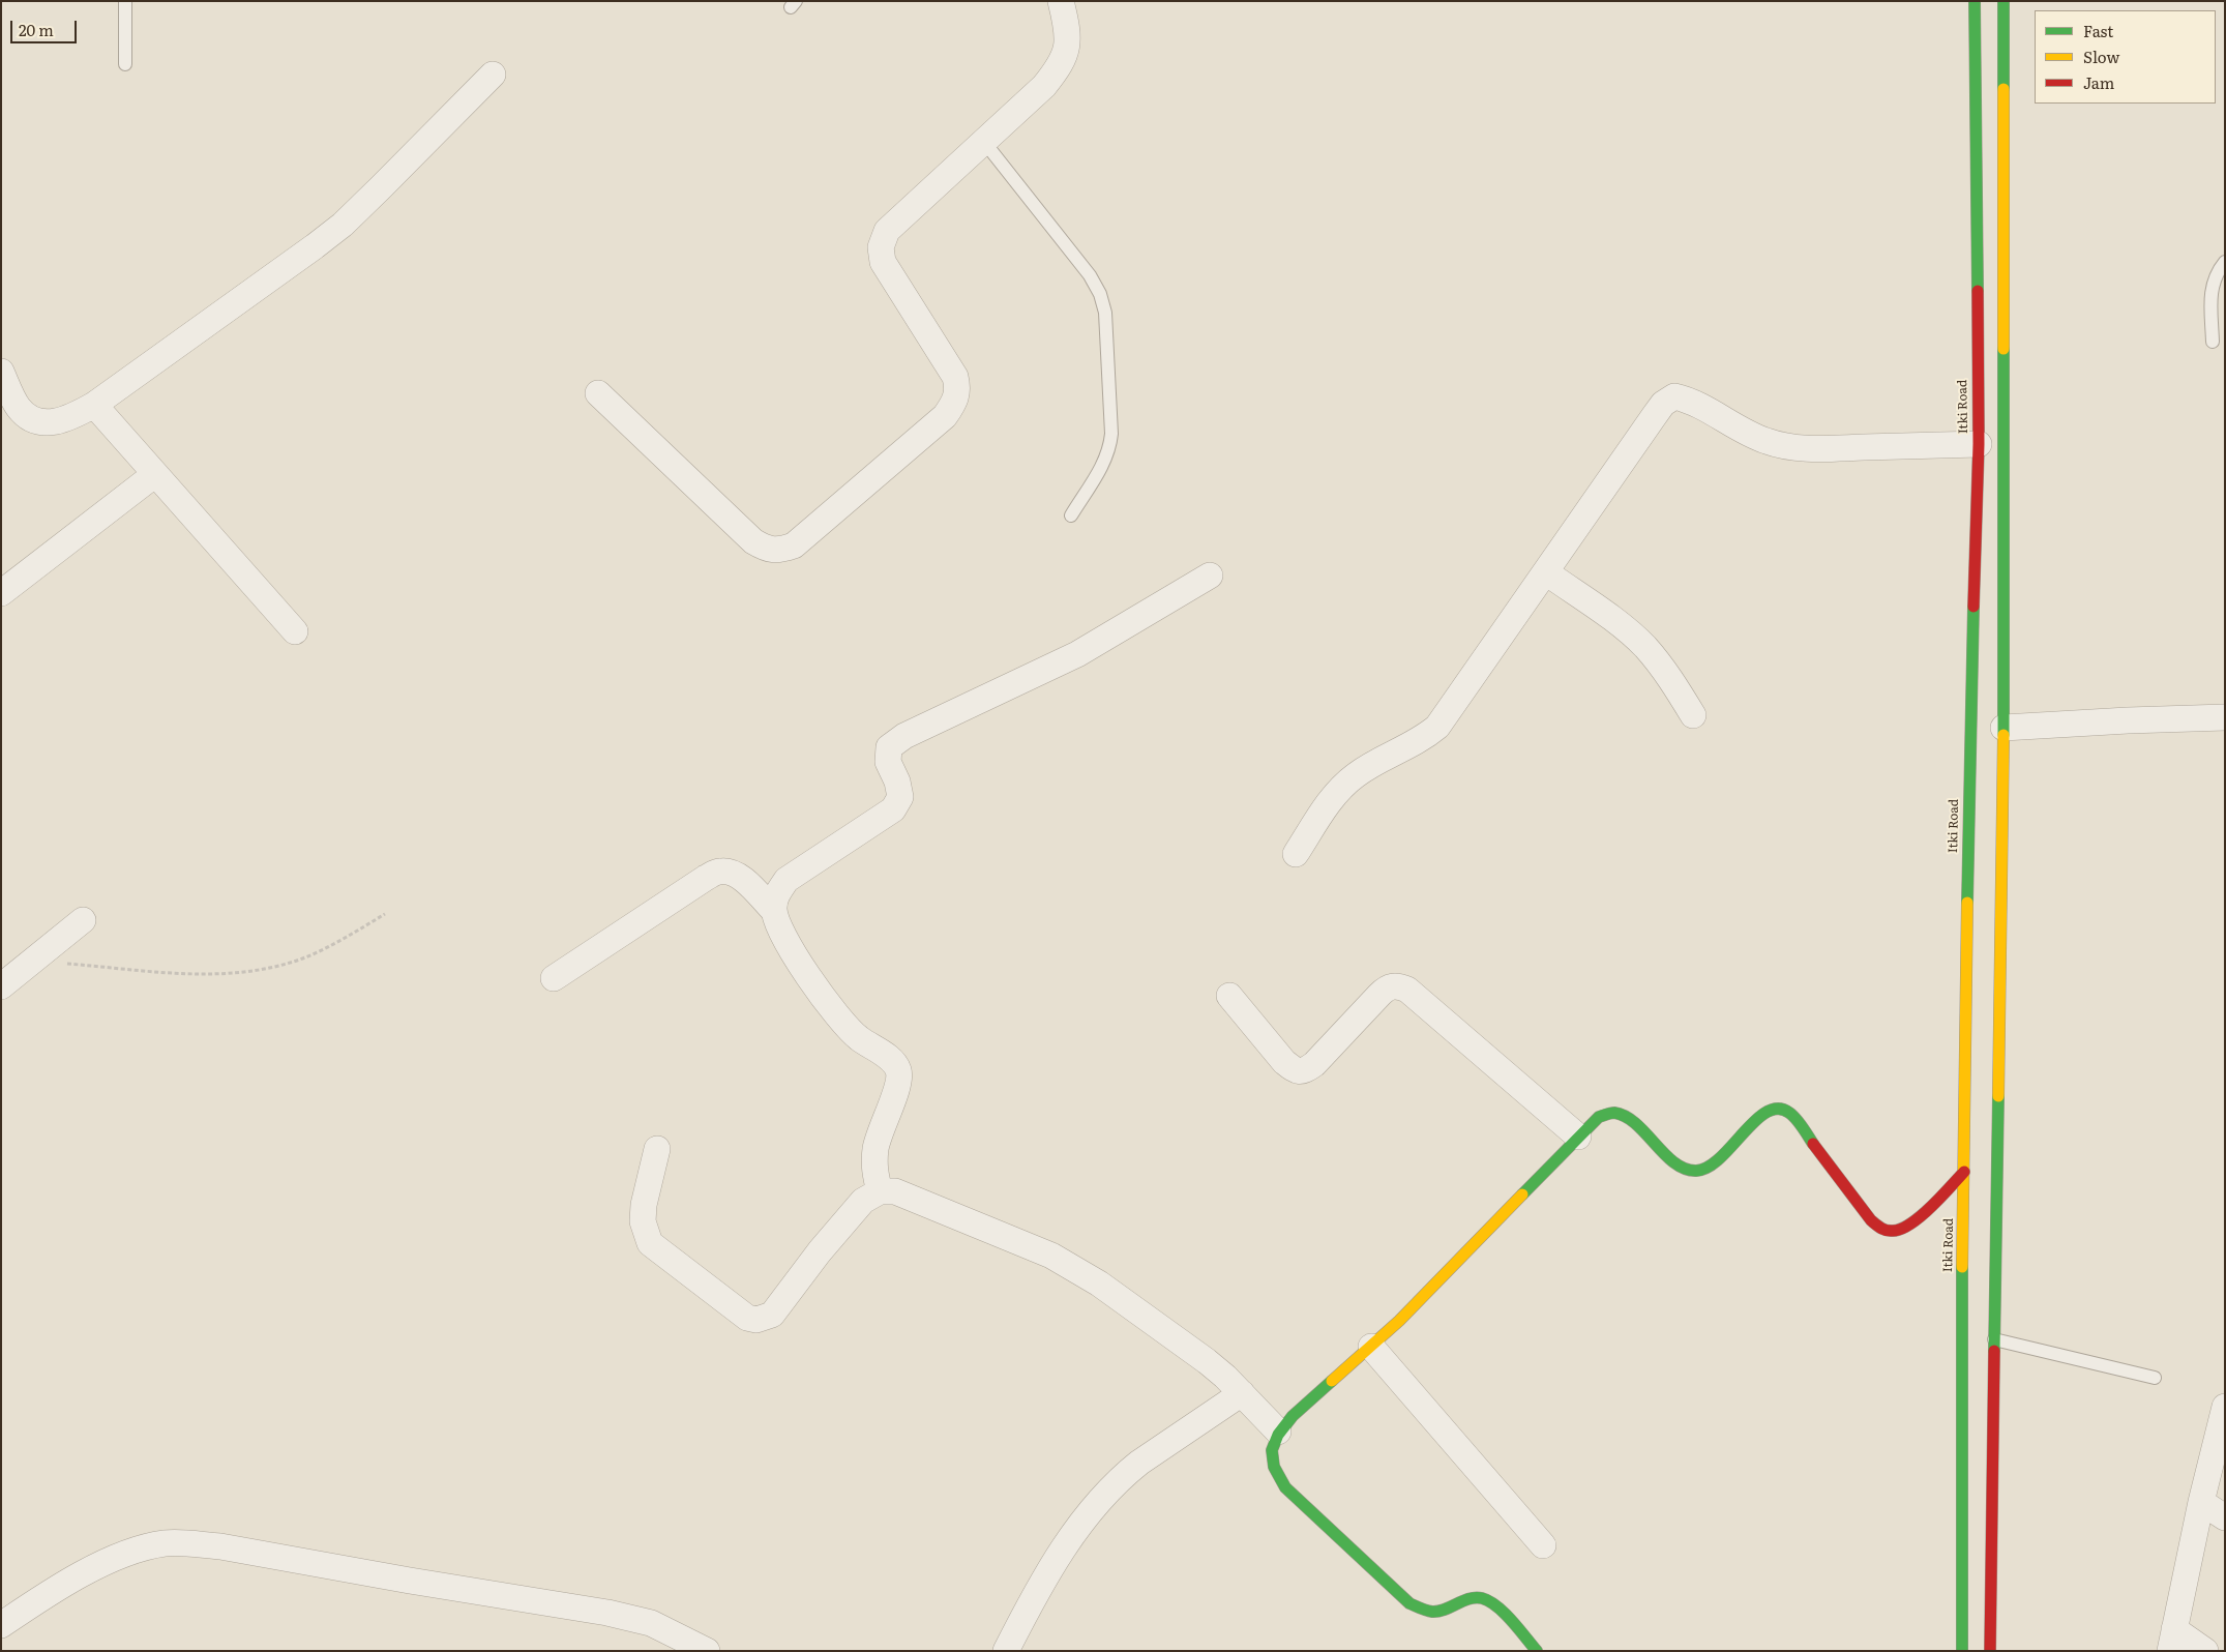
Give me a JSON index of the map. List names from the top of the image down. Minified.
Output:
{"streets":{"main road":["Itki Road"]},"legend":["Fast","Slow","Jam"],"scale_bar":"20 m"}
